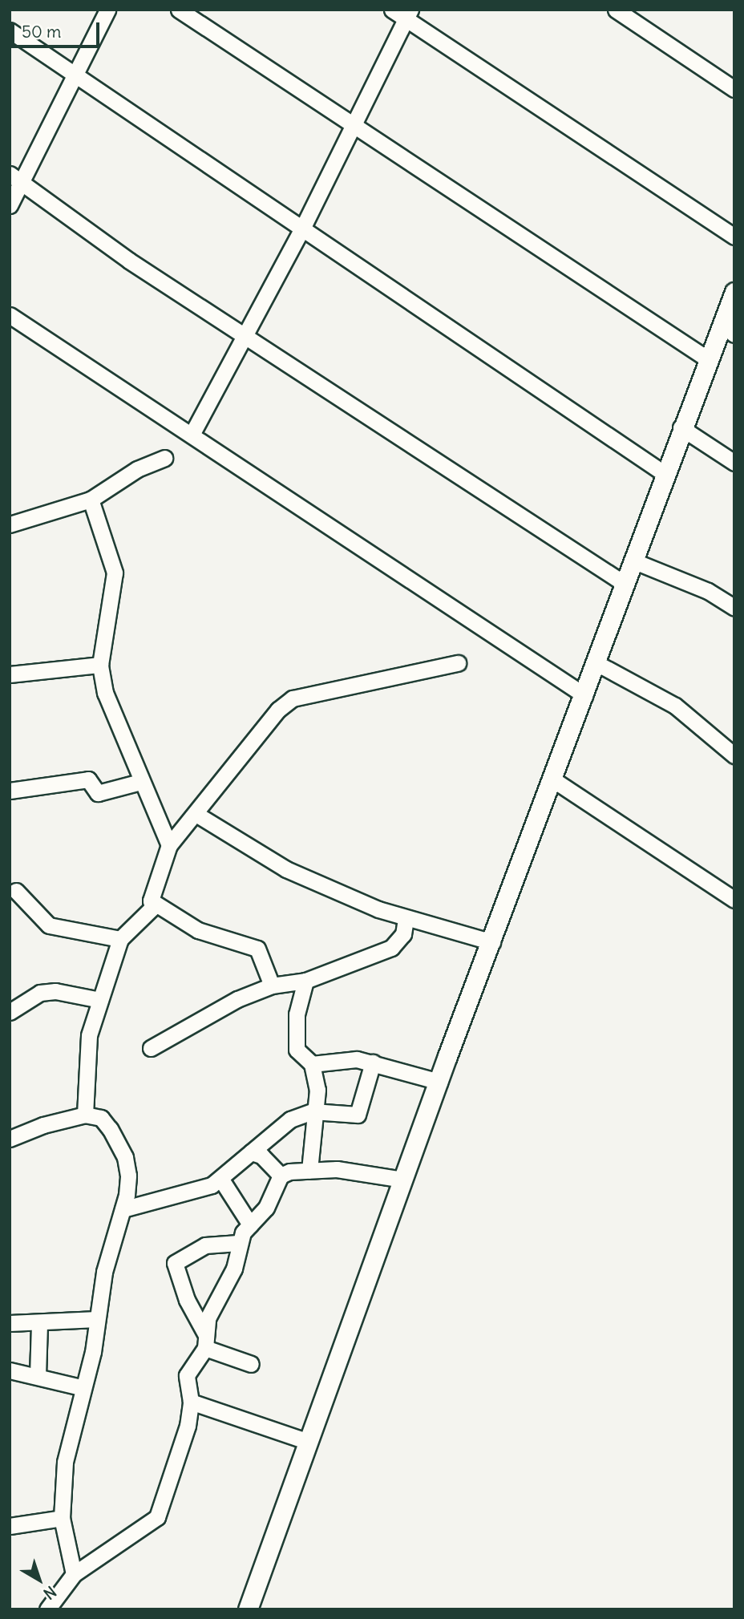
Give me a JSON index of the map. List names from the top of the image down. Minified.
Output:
{"scale_bar":"50 m","north":"bottom right"}
